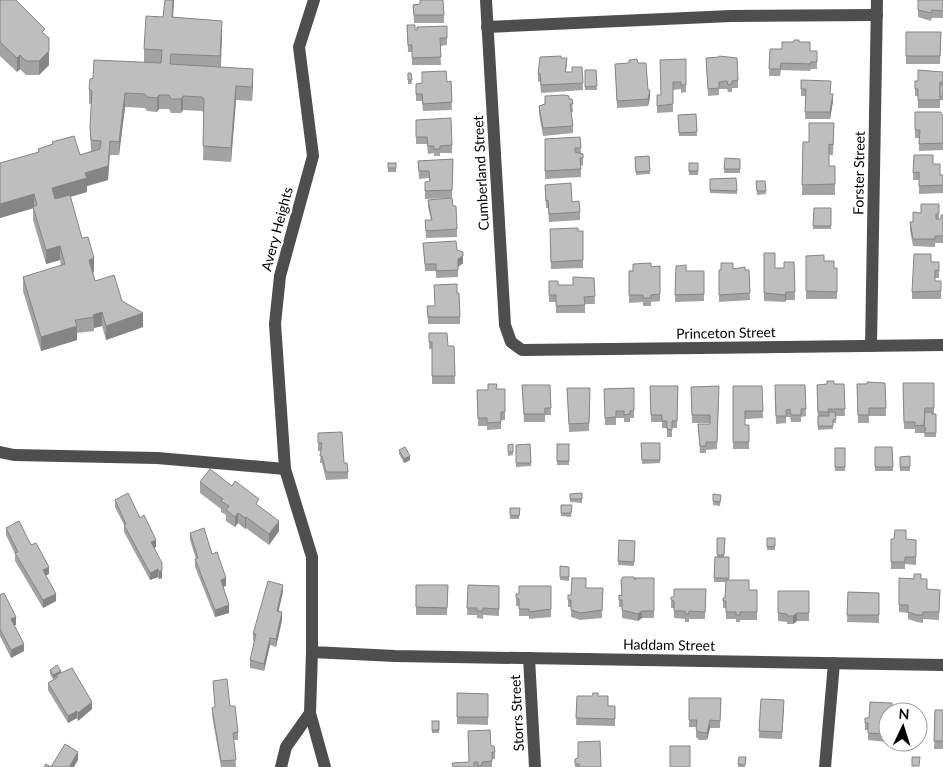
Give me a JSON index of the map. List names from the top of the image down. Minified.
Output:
{"streets":{"street":["Cumberland Street","Forster Street","Avery Heights","Princeton Street","Haddam Street","Storrs Street"]},"crossings":[["Cumberland Street","Princeton Street"],["Forster Street","Princeton Street"],["Avery Heights","Haddam Street"],["Haddam Street","Storrs Street"]],"north":"top"}
